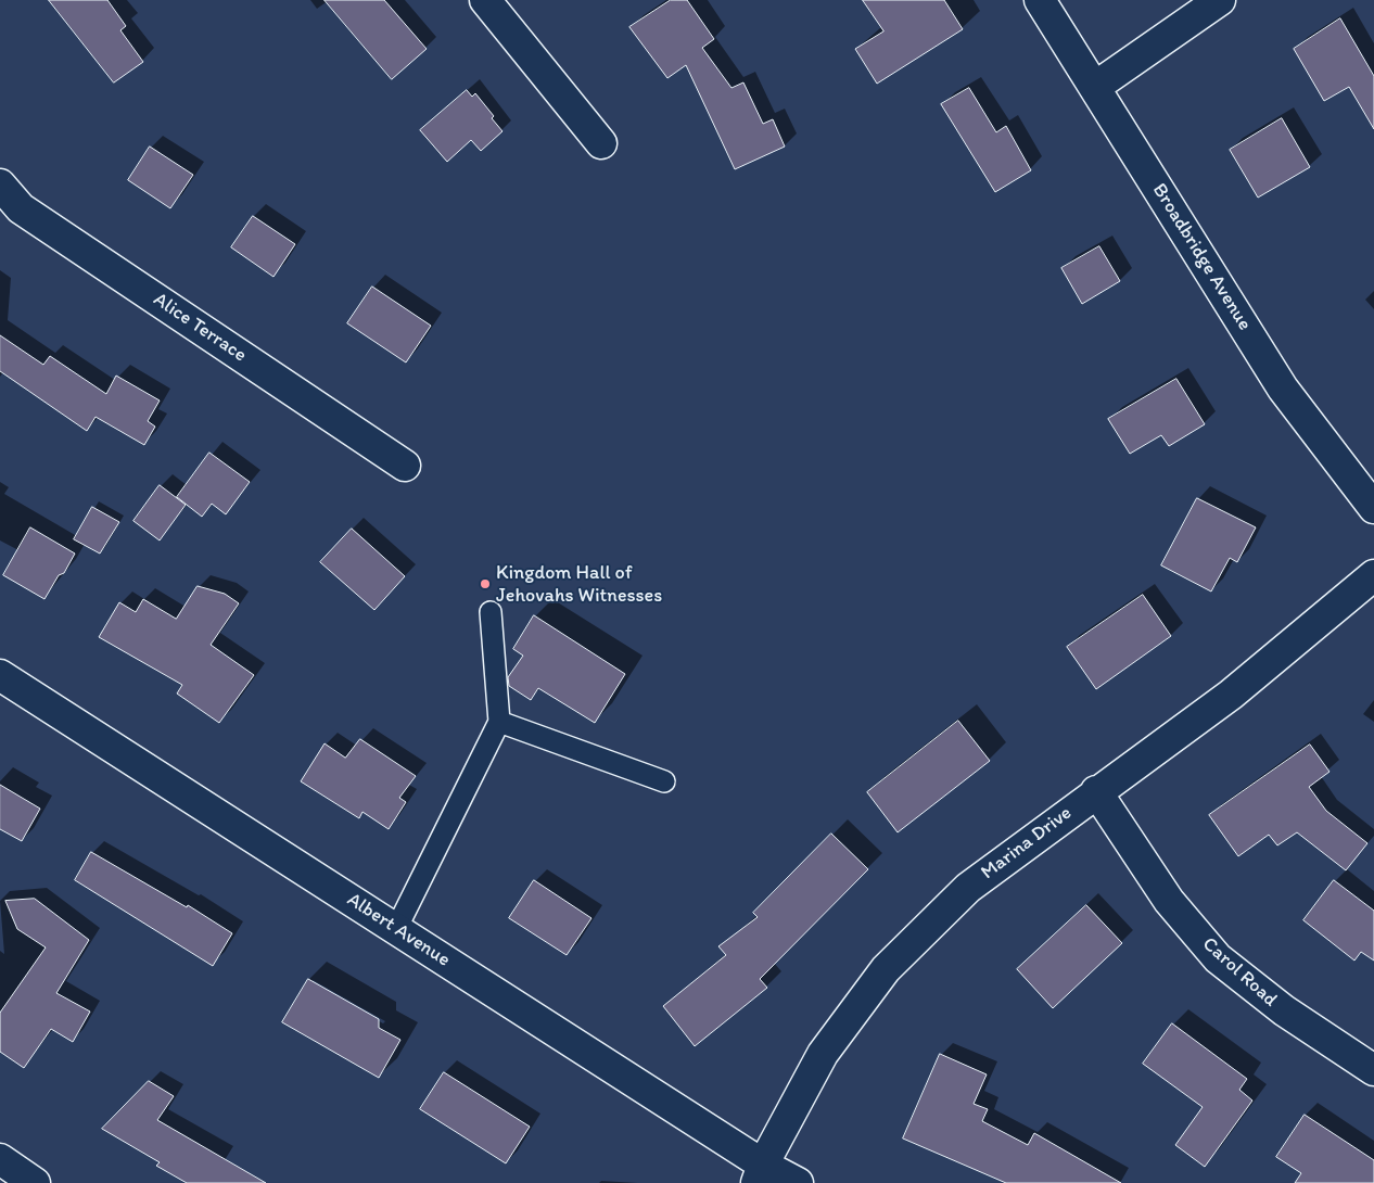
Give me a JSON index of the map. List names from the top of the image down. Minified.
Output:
{"streets":{"street":["Broadbridge Avenue","Alice Terrace","Marina Drive","Albert Avenue","Carol Road"]},"crossings":[["Marina Drive","Albert Avenue"],["Marina Drive","Carol Road"]],"places":["Kingdom Hall of Jehovahs Witnesses"]}
